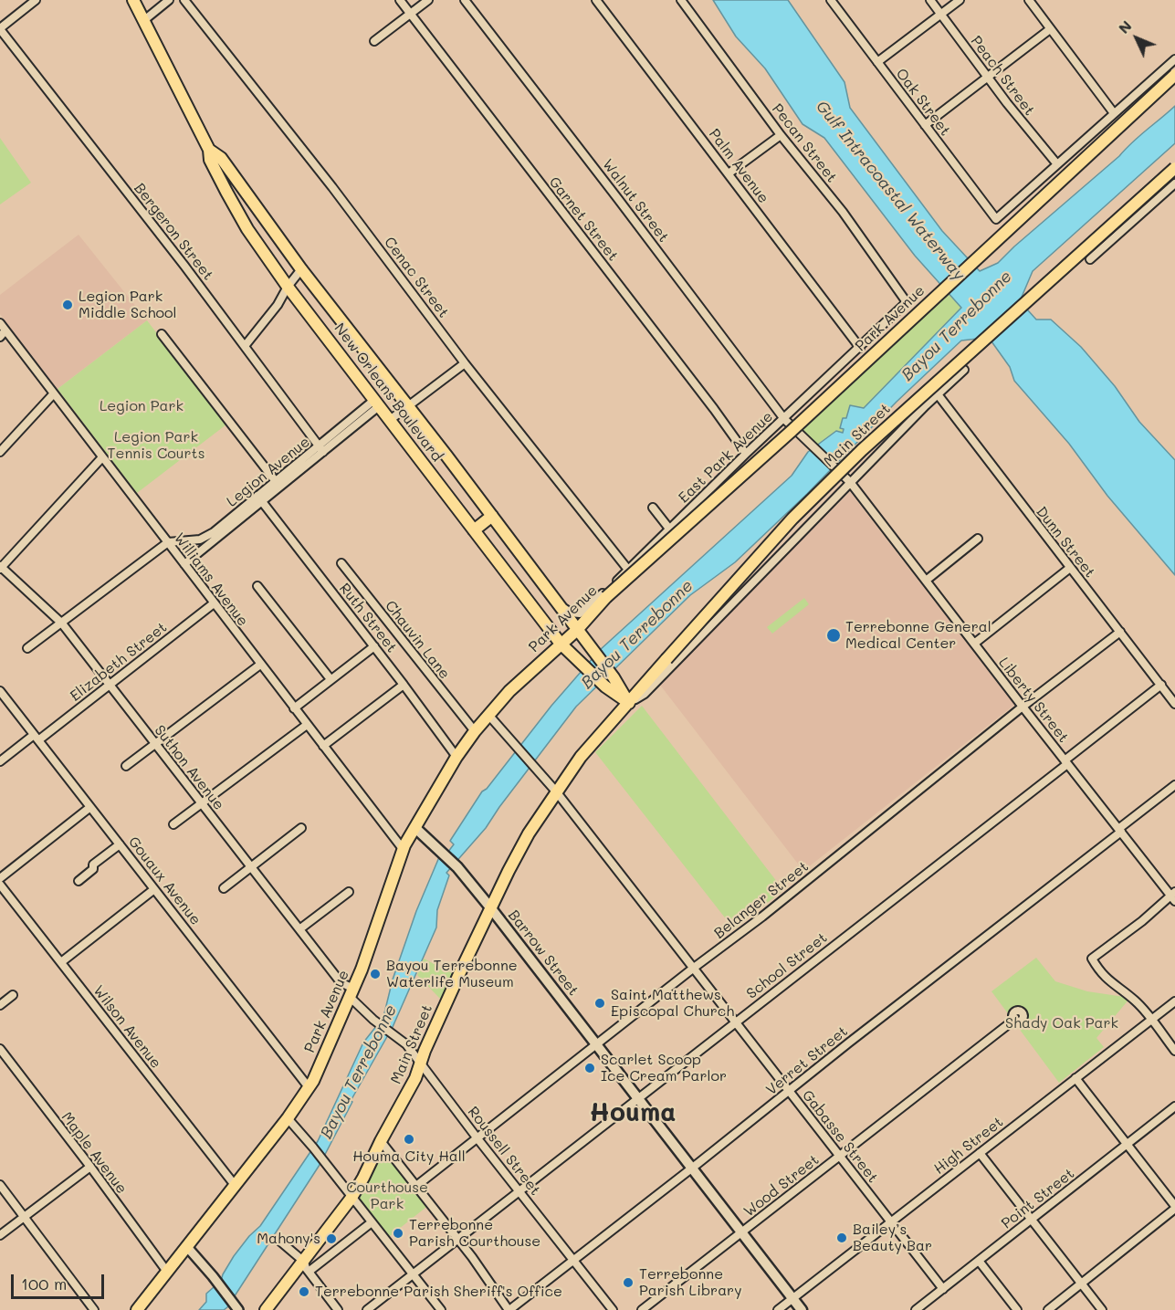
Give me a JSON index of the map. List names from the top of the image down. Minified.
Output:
{"streets":{"main road":["Park Avenue","New Orleans Boulevard","Main Street","Barrow Street"],"street":["Peach Street","Oak Street","Pecan Street","Palm Avenue","Walnut Street","Garnet Street","Bergeron Street","Cenac Street","East Park Avenue","Legion Avenue","Dunn Street","Williams Avenue","Ruth Street","Chauvin Lane","Elizabeth Street","Liberty Street","Suthon Avenue","Gouaux Avenue","Belanger Street","School Street","Wilson Avenue","Verret Street","Gabasse Street","High Street","Roussell Street","Maple Avenue","Wood Street","Point Street"]},"crossings":[["Peach Street","Oak Street"],["Pecan Street","East Park Avenue"],["Palm Avenue","East Park Avenue"],["Walnut Street","East Park Avenue"],["Walnut Street","Liberty Street"],["Garnet Street","East Park Avenue"],["Bergeron Street","Legion Avenue"],["Cenac Street","East Park Avenue"],["Park Avenue","New Orleans Boulevard"],["Park Avenue","Williams Avenue"],["Park Avenue","Ruth Street"],["Park Avenue","Chauvin Lane"],["Park Avenue","Suthon Avenue"],["Park Avenue","Gouaux Avenue"],["Park Avenue","Barrow Street"],["Park Avenue","Wilson Avenue"],["Park Avenue","Gabasse Street"],["Park Avenue","Maple Avenue"],["New Orleans Boulevard","Main Street"],["New Orleans Boulevard","East Park Avenue"],["New Orleans Boulevard","Legion Avenue"],["Main Street","Dunn Street"],["Main Street","Liberty Street"],["Main Street","Barrow Street"],["Main Street","Gabasse Street"],["Main Street","Roussell Street"],["East Park Avenue","Liberty Street"],["Legion Avenue","Williams Avenue"],["Legion Avenue","Ruth Street"],["Dunn Street","Belanger Street"],["Dunn Street","School Street"],["Williams Avenue","Elizabeth Street"],["Elizabeth Street","Suthon Avenue"],["Elizabeth Street","Gouaux Avenue"],["Liberty Street","Belanger Street"],["Liberty Street","School Street"],["Liberty Street","Verret Street"],["Suthon Avenue","Roussell Street"],["Belanger Street","Barrow Street"],["Belanger Street","Gabasse Street"],["Belanger Street","Roussell Street"],["Barrow Street","School Street"],["Barrow Street","Verret Street"],["Barrow Street","High Street"],["Barrow Street","Wood Street"],["School Street","Gabasse Street"],["School Street","Roussell Street"],["Verret Street","Gabasse Street"],["Verret Street","Roussell Street"],["Gabasse Street","High Street"],["Gabasse Street","Wood Street"],["Gabasse Street","Point Street"]],"districts":["Houma"],"water":["Gulf Intracoastal Waterway","Bayou Terrebonne"],"parks":["Legion Park","Legion Park Tennis Courts","Shady Oak Park","Courthouse Park"],"places":["Legion Park Middle School","Terrebonne General Medical Center","Bayou Terrebonne Waterlife Museum","Saint Matthews Episcopal Church","Scarlet Scoop Ice Cream Parlor","Houma City Hall","Terrebonne Parish Courthouse","Bailey’s Beauty Bar","Mahony's","Terrebonne Parish Library","Terrebonne Parish Sheriff's Office"],"scale_bar":"100 m","north":"top left"}
